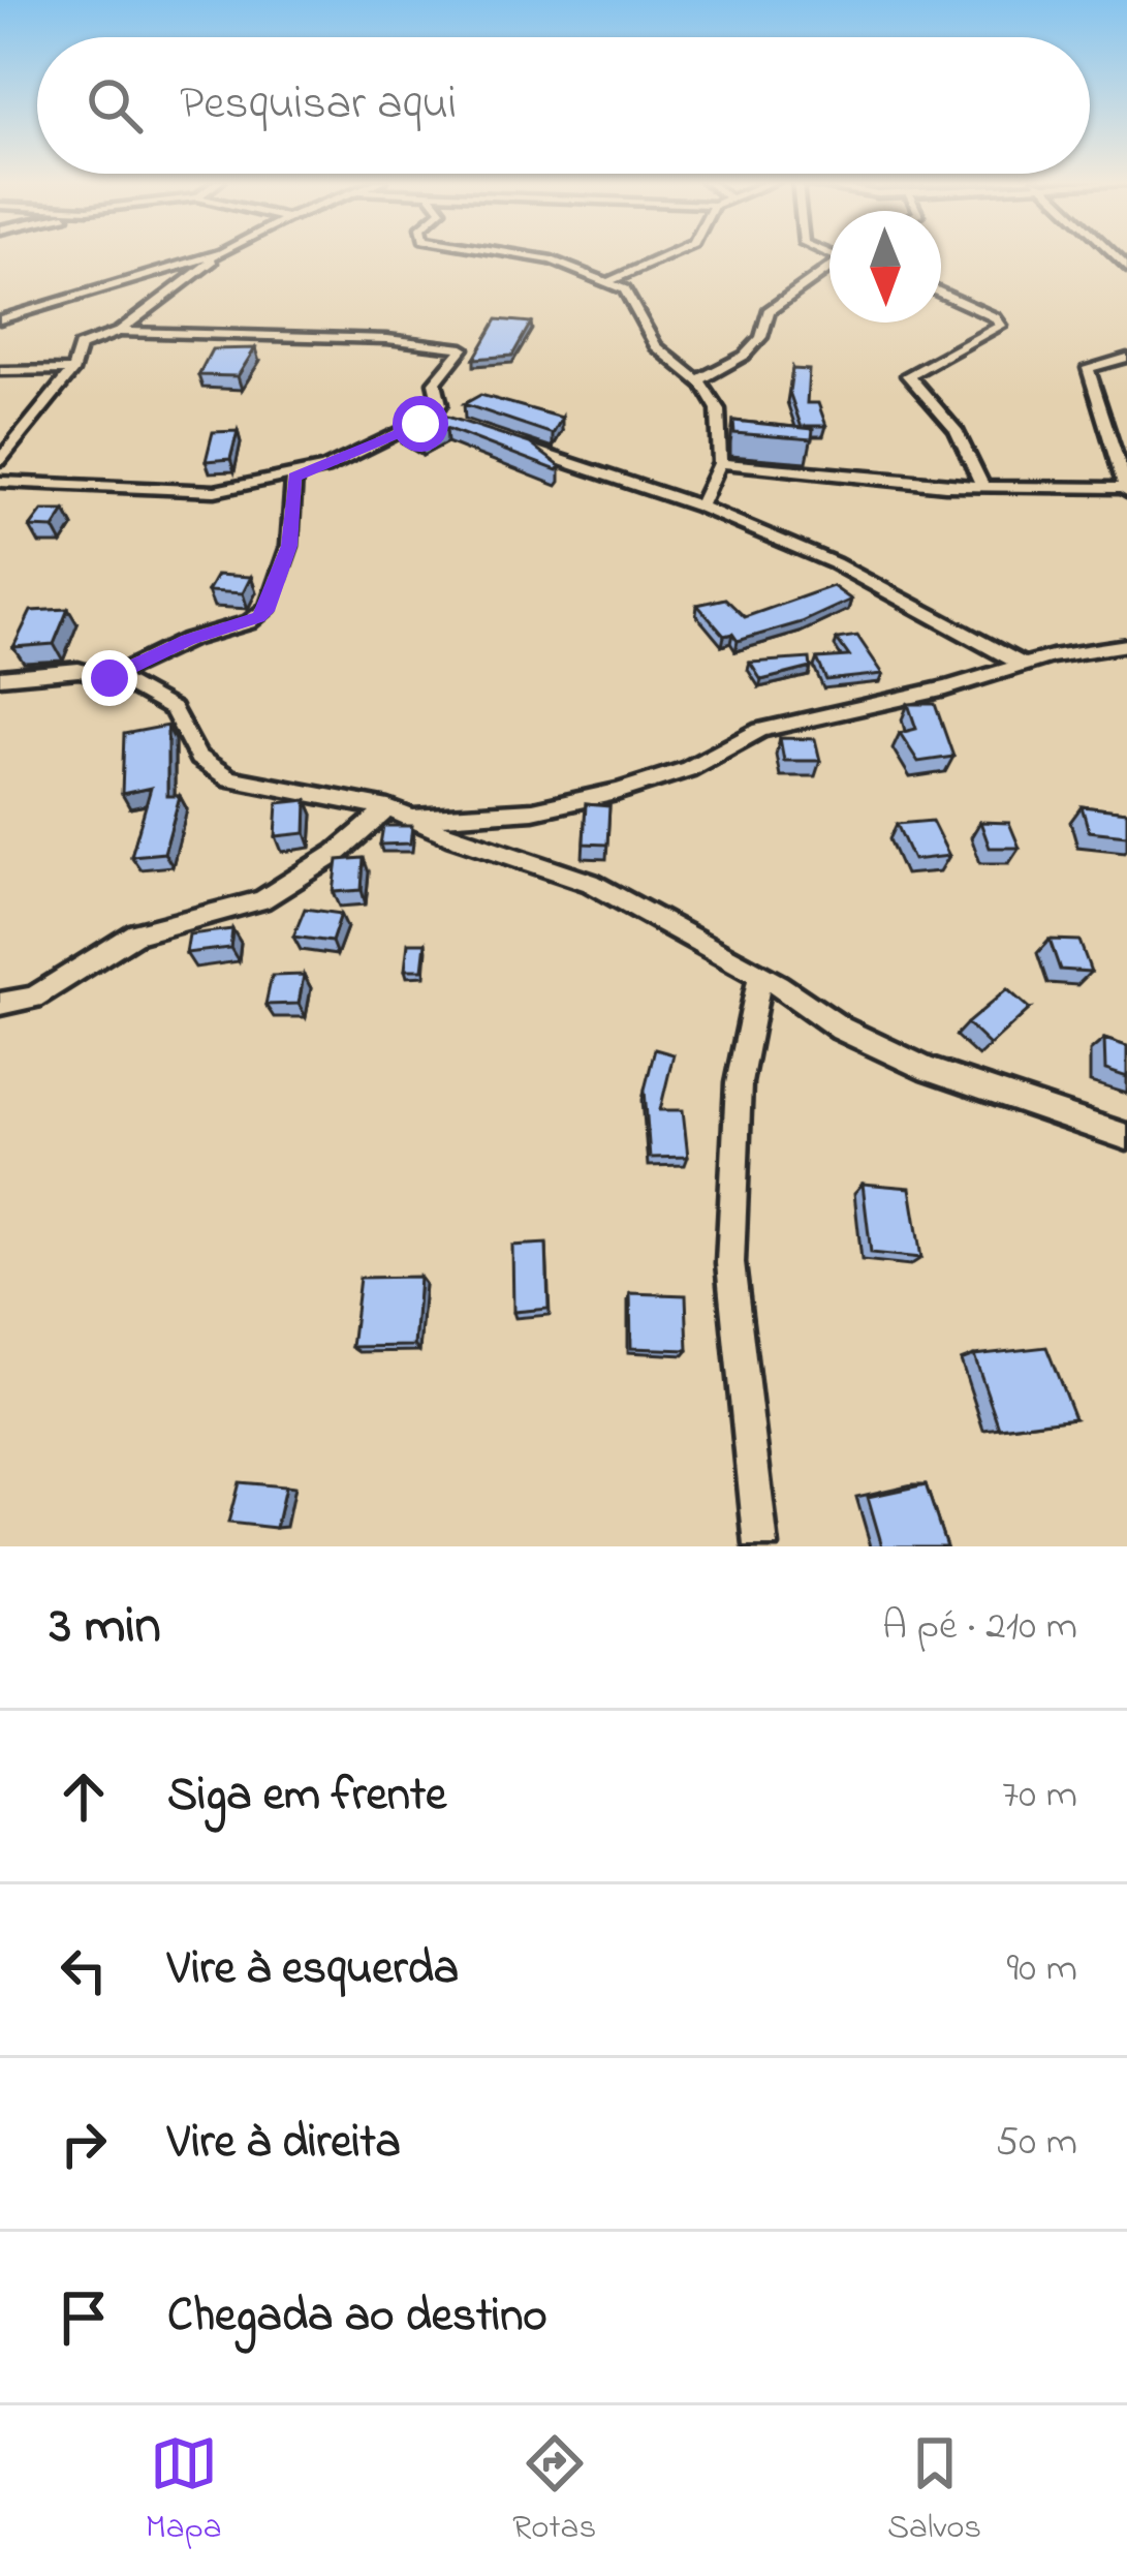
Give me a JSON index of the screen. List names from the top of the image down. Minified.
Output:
{"north":"bottom","page":{"search":"Pesquisar aqui","heading":["3 min","A pé · 210 m"],"list":[["Siga em frente","70 m"],["Vire à esquerda","90 m"],["Vire à direita","50 m"],"Chegada ao destino"],"nav":["Mapa","Rotas","Salvos"]}}
